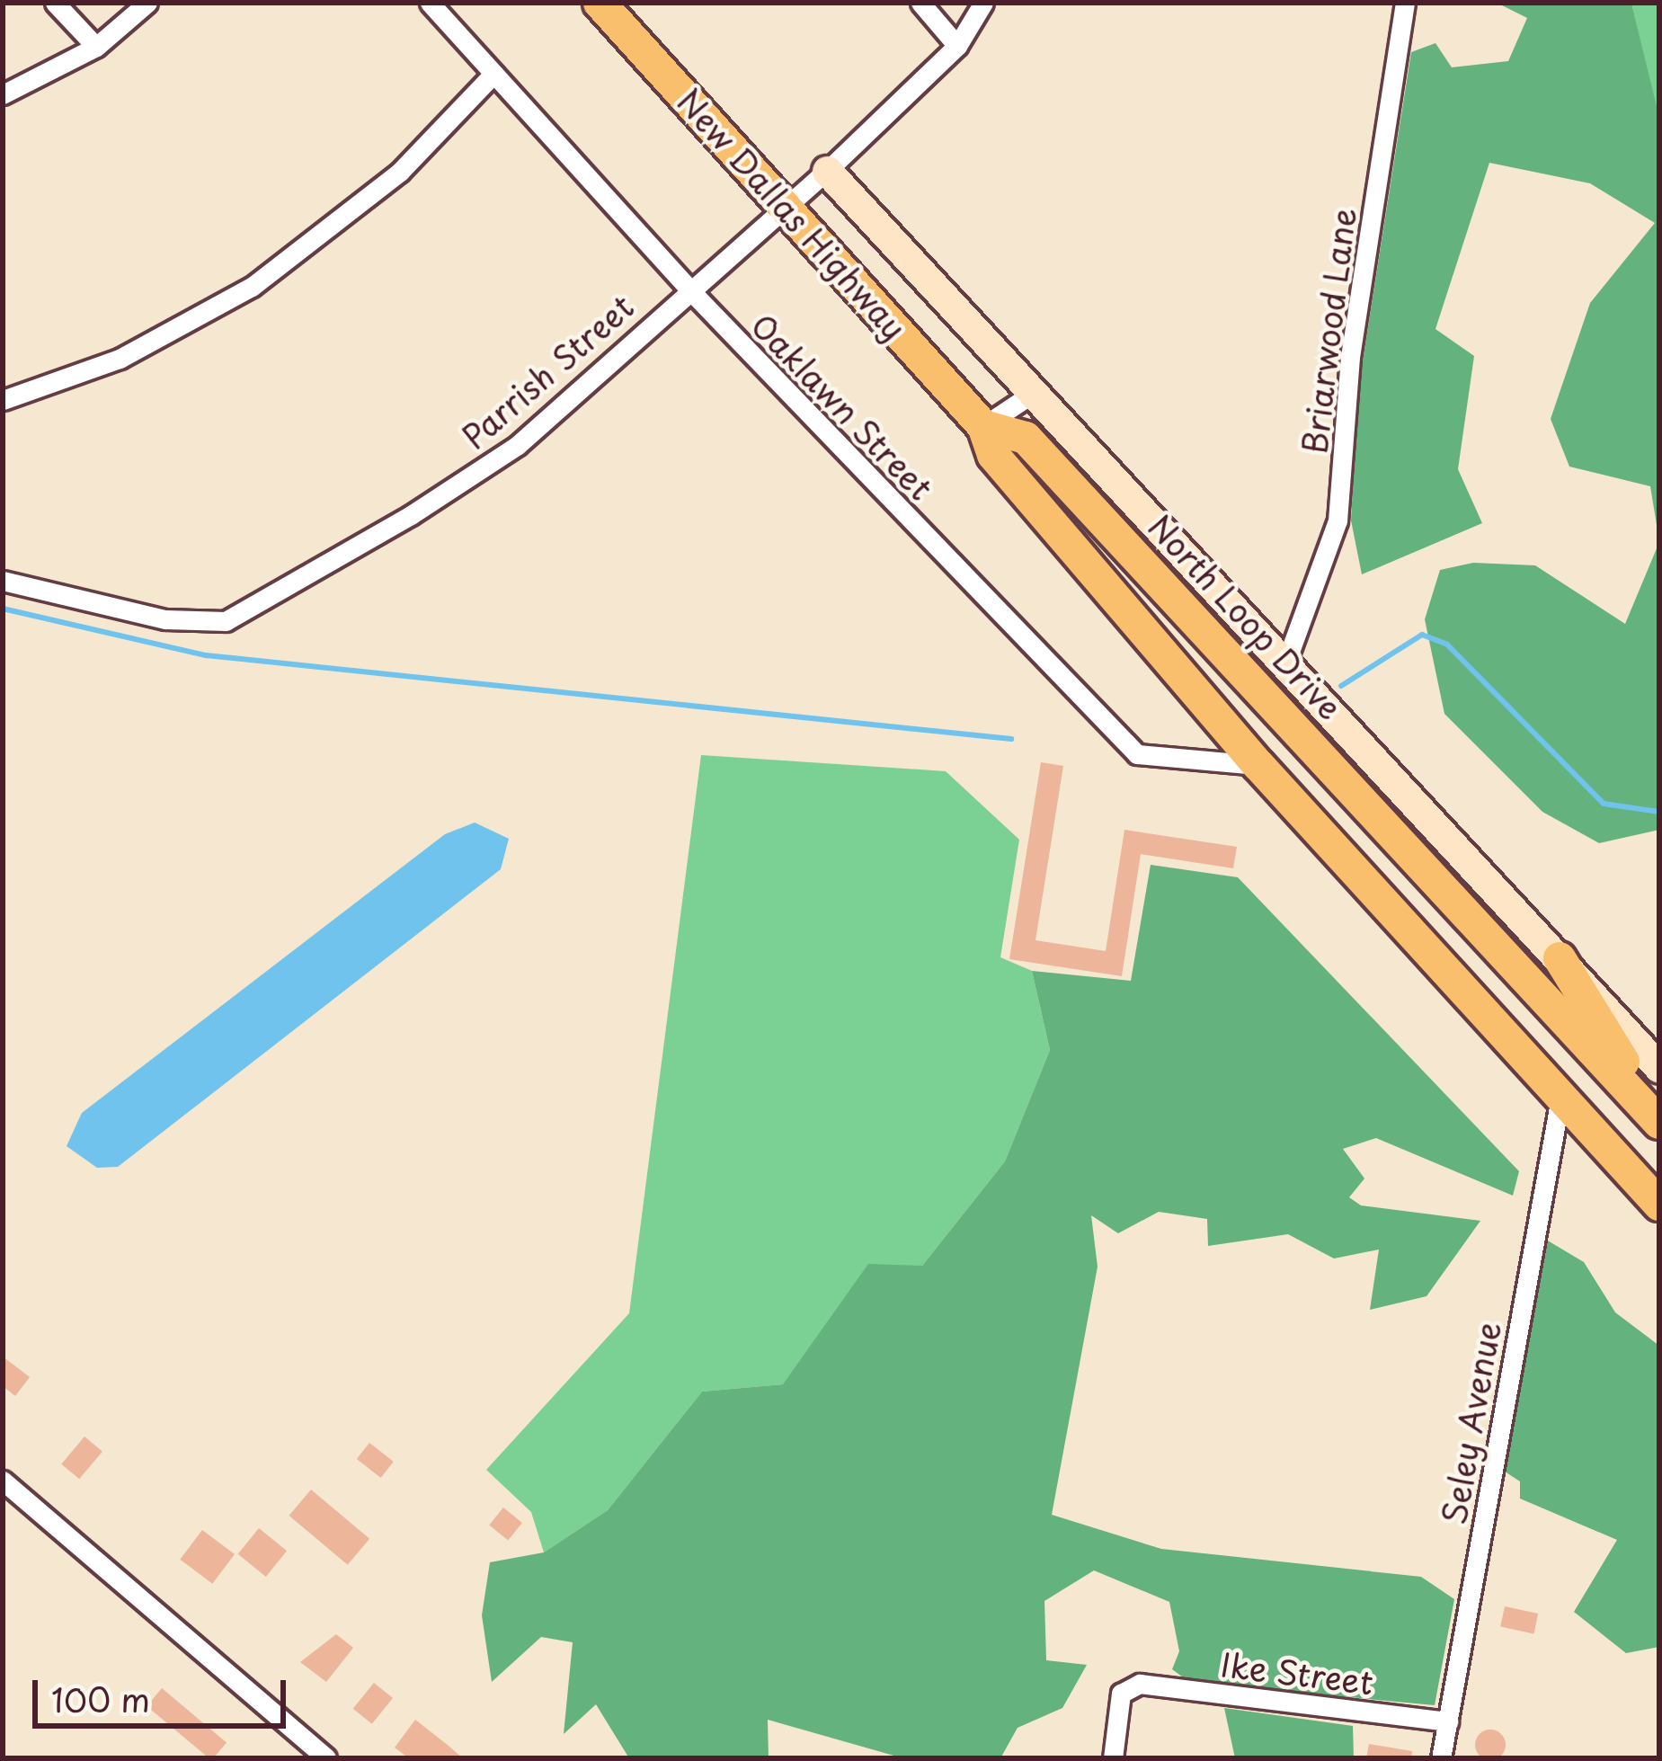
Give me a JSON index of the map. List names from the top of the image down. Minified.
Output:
{"streets":{"main road":["New Dallas Highway"],"street":["Briarwood Lane","Parrish Street","Oaklawn Street","North Loop Drive","Seley Avenue","Ike Street"]},"crossings":[["New Dallas Highway","Parrish Street"],["New Dallas Highway","Oaklawn Street"],["Briarwood Lane","North Loop Drive"],["Parrish Street","Oaklawn Street"],["Parrish Street","North Loop Drive"],["Seley Avenue","Ike Street"]],"scale_bar":"100 m"}
